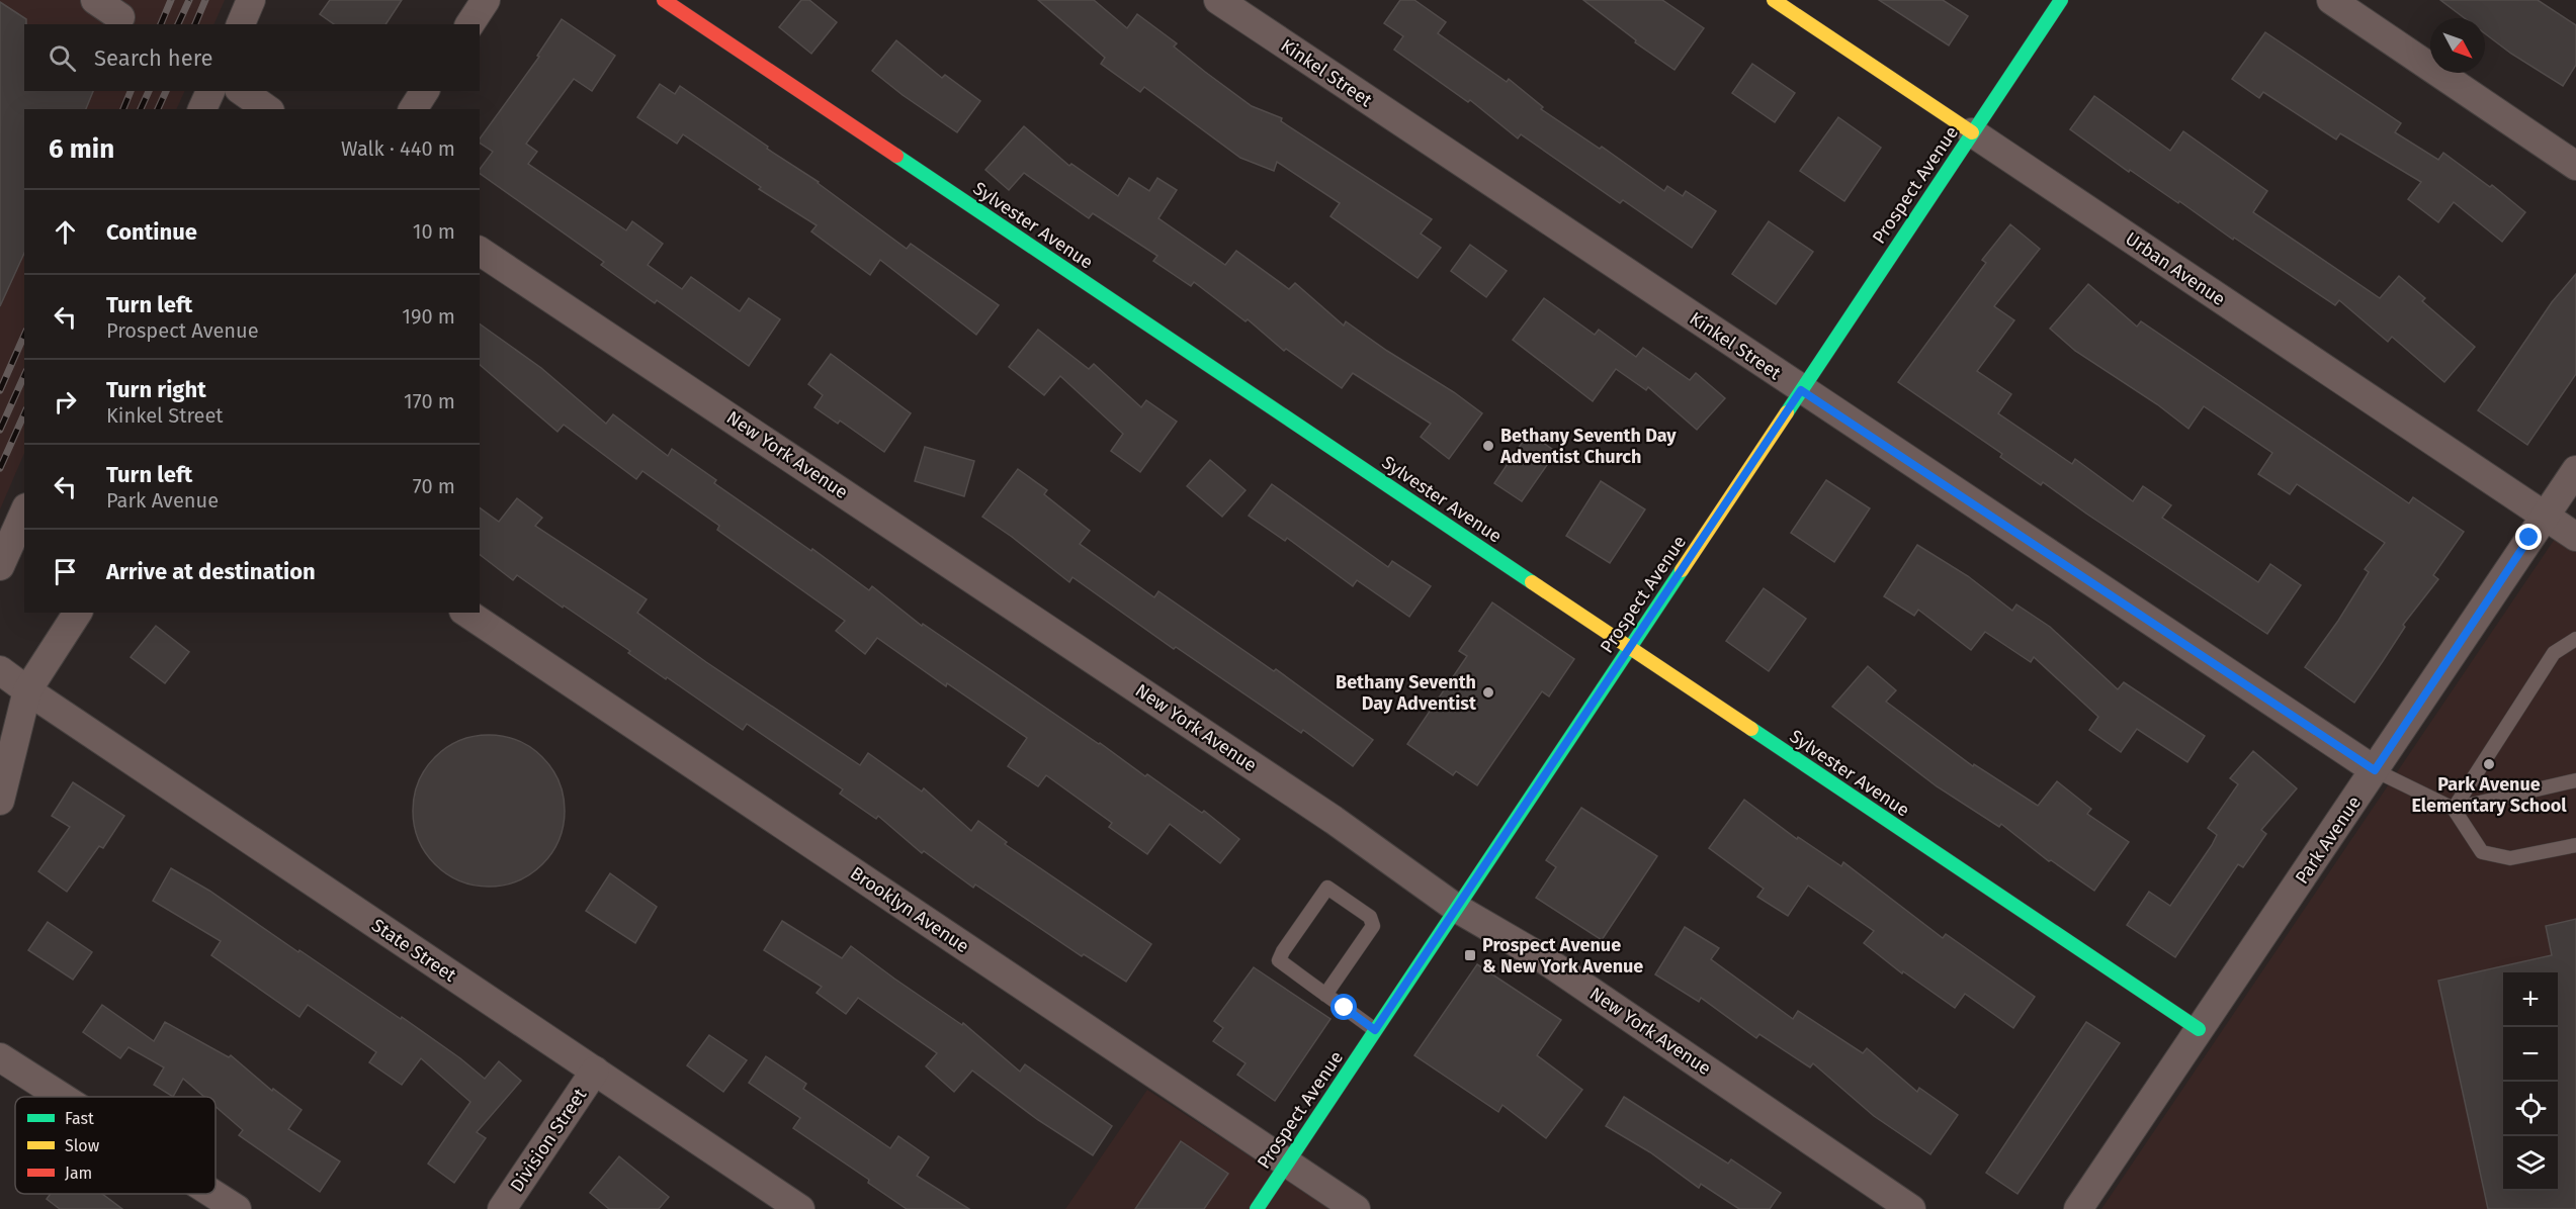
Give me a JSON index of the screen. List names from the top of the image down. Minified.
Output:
{"streets":{"street":["Kinkel Street","Prospect Avenue","Sylvester Avenue","Urban Avenue","New York Avenue","Park Avenue","Brooklyn Avenue","State Street","Division Street"]},"crossings":[["Kinkel Street","Prospect Avenue"],["Kinkel Street","Park Avenue"],["Prospect Avenue","Sylvester Avenue"],["Prospect Avenue","Urban Avenue"],["Prospect Avenue","New York Avenue"],["Prospect Avenue","Brooklyn Avenue"],["Sylvester Avenue","Park Avenue"],["Urban Avenue","Park Avenue"],["State Street","Division Street"]],"places":{"other":["Bethany Seventh Day Adventist Church","Bethany Seventh Day Adventist","Park Avenue Elementary School"],"transit":["Prospect Avenue & New York Avenue"]},"legend":["Fast","Slow","Jam"],"north":"bottom right","page":{"search":"Search here","heading":["6 min","Walk · 440 m"],"list":[["Continue","10 m"],["Turn left","Prospect Avenue","190 m"],["Turn right","Kinkel Street","170 m"],["Turn left","Park Avenue","70 m"],"Arrive at destination"],"map_buttons":["+","−"]}}
